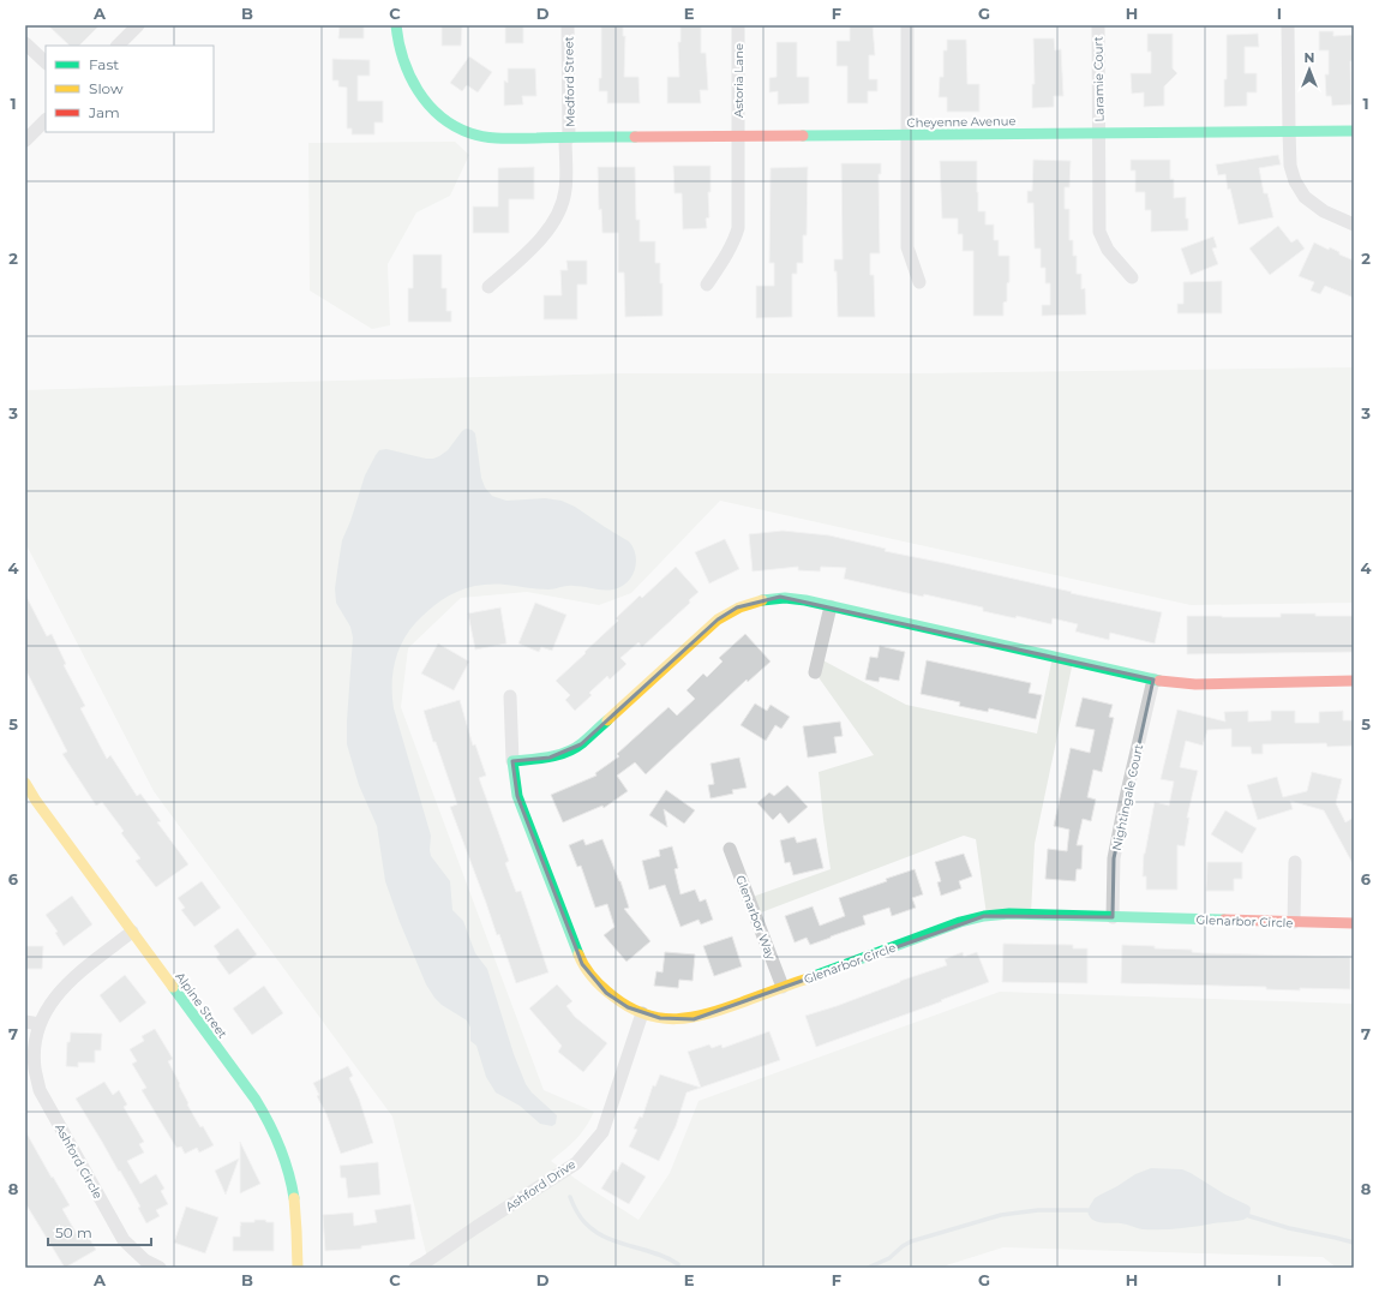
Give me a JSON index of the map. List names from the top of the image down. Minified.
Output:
{"streets":{"street":["Laramie Court","Astoria Lane","Medford Street","Cheyenne Avenue","Nightingale Court","Glenarbor Way","Glenarbor Circle","Alpine Street","Ashford Circle","Ashford Drive"]},"crossings":[["Laramie Court","Cheyenne Avenue"],["Astoria Lane","Cheyenne Avenue"],["Medford Street","Cheyenne Avenue"],["Nightingale Court","Glenarbor Circle"],["Glenarbor Way","Glenarbor Circle"],["Glenarbor Circle","Ashford Drive"],["Alpine Street","Ashford Circle"]],"legend":["Fast","Slow","Jam"],"scale_bar":"50 m","north":"top","grid":{"columns":["A","B","C","D","E","F","G","H","I"],"rows":["1","2","3","4","5","6","7","8"]}}
